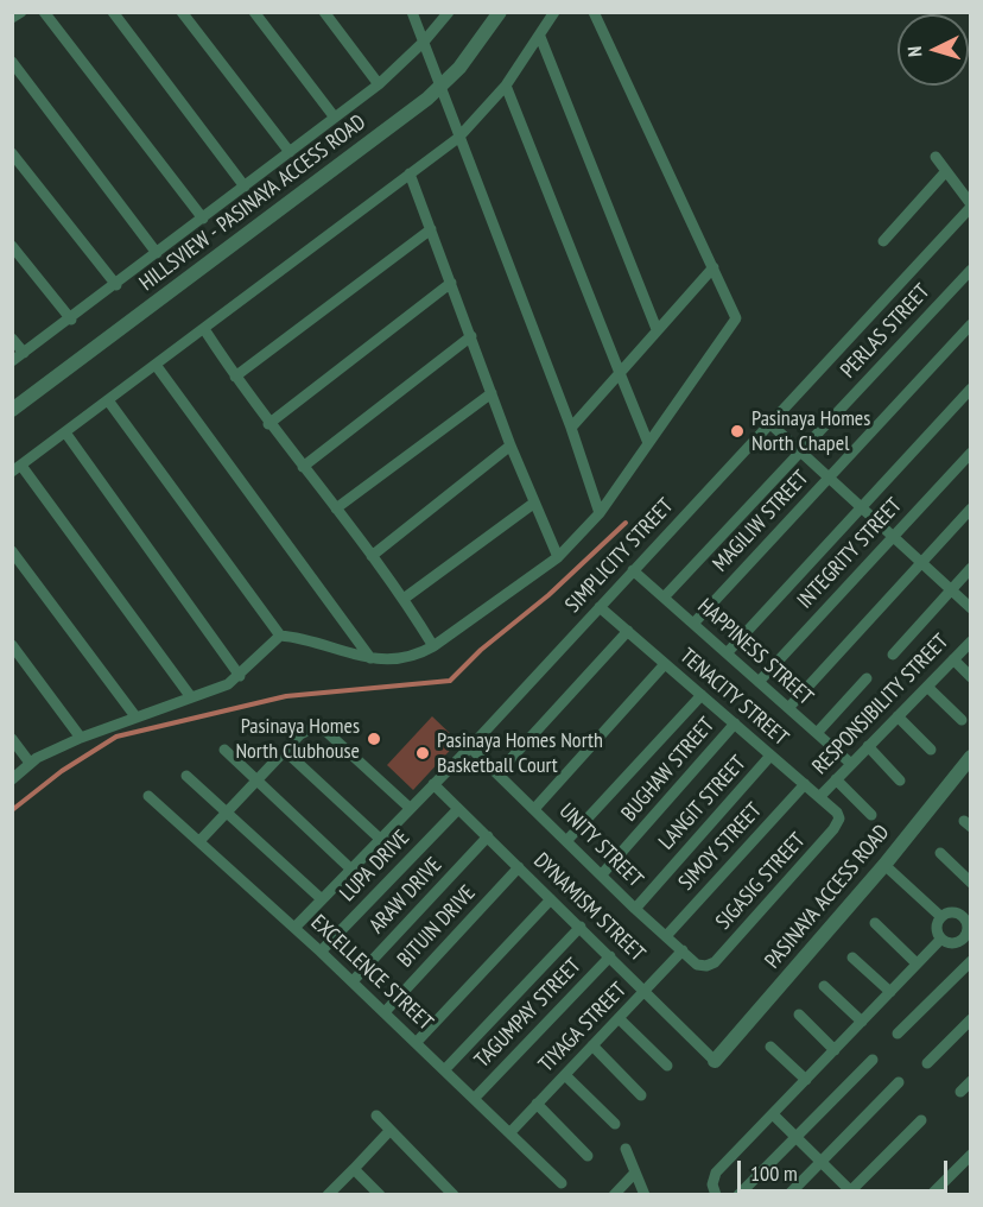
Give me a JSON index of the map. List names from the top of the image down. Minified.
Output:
{"streets":{"street":["HILLSVIEW - PASINAYA ACCESS ROAD","PERLAS STREET","MAGILIW STREET","INTEGRITY STREET","SIMPLICITY STREET","HAPPINESS STREET","TENACITY STREET","RESPONSIBILITY STREET","BUGHAW STREET","LANGIT STREET","UNITY STREET","SIMOY STREET","LUPA DRIVE","SIGASIG STREET","ARAW DRIVE","PASINAYA ACCESS ROAD","DYNAMISM STREET","BITUIN DRIVE","EXCELLENCE STREET","TAGUMPAY STREET","TIYAGA STREET"]},"crossings":[["PERLAS STREET","HAPPINESS STREET"],["MAGILIW STREET","HAPPINESS STREET"],["INTEGRITY STREET","HAPPINESS STREET"],["SIMPLICITY STREET","HAPPINESS STREET"],["SIMPLICITY STREET","TENACITY STREET"],["SIMPLICITY STREET","UNITY STREET"],["SIMPLICITY STREET","DYNAMISM STREET"],["SIMPLICITY STREET","EXCELLENCE STREET"],["HAPPINESS STREET","RESPONSIBILITY STREET"],["TENACITY STREET","RESPONSIBILITY STREET"],["TENACITY STREET","BUGHAW STREET"],["TENACITY STREET","LANGIT STREET"],["TENACITY STREET","SIMOY STREET"],["TENACITY STREET","SIGASIG STREET"],["BUGHAW STREET","UNITY STREET"],["LANGIT STREET","UNITY STREET"],["UNITY STREET","SIMOY STREET"],["UNITY STREET","SIGASIG STREET"],["UNITY STREET","TIYAGA STREET"],["LUPA DRIVE","DYNAMISM STREET"],["LUPA DRIVE","EXCELLENCE STREET"],["ARAW DRIVE","DYNAMISM STREET"],["ARAW DRIVE","EXCELLENCE STREET"],["PASINAYA ACCESS ROAD","DYNAMISM STREET"],["DYNAMISM STREET","BITUIN DRIVE"],["DYNAMISM STREET","TAGUMPAY STREET"],["DYNAMISM STREET","TIYAGA STREET"],["BITUIN DRIVE","EXCELLENCE STREET"],["EXCELLENCE STREET","TAGUMPAY STREET"],["EXCELLENCE STREET","TIYAGA STREET"]],"places":["Pasinaya Homes North Chapel","Pasinaya Homes North Clubhouse","Pasinaya Homes North Basketball Court"],"scale_bar":"100 m","north":"left"}
